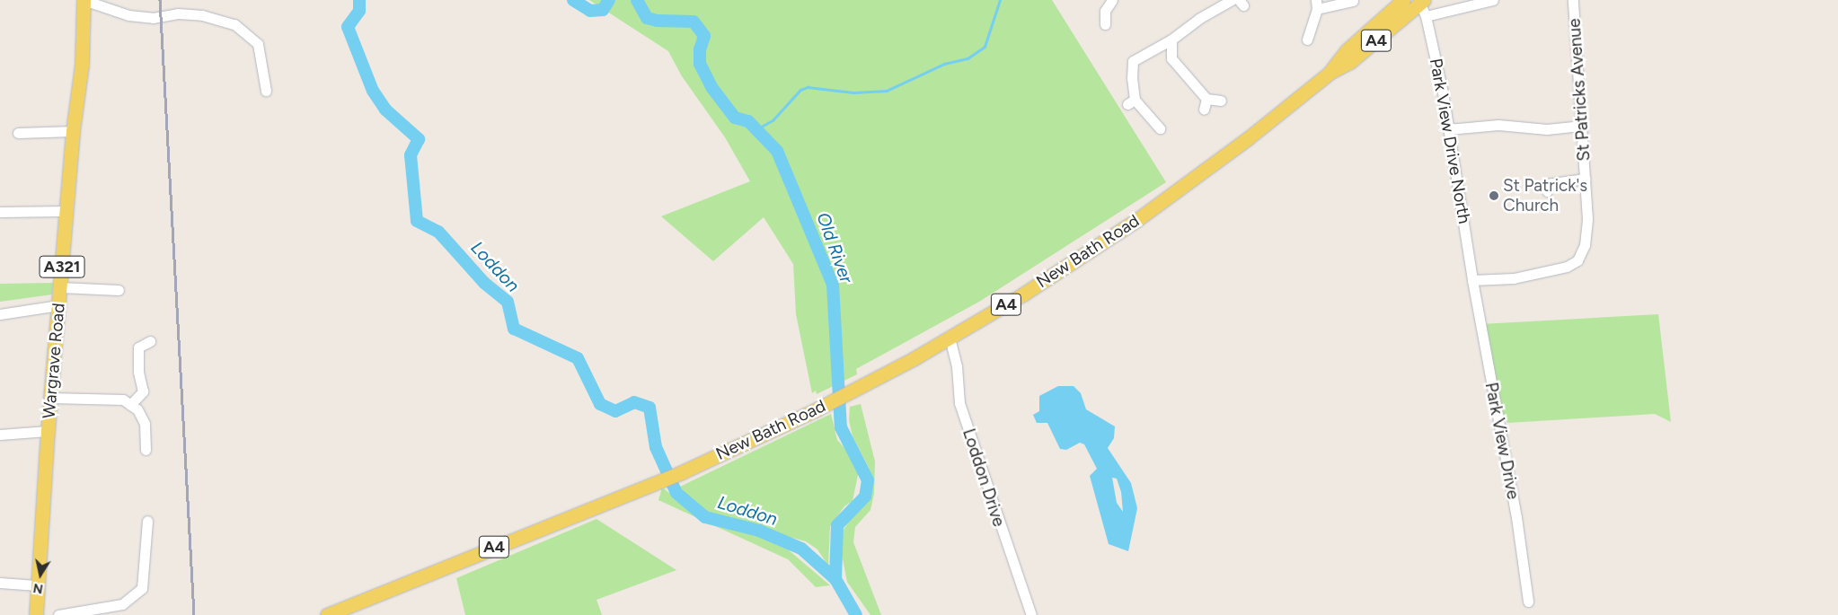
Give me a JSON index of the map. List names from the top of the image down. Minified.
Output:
{"streets":{"main road":["A4","New Bath Road","A321","Wargrave Road"],"street":["St Patricks Avenue","Park View Drive North","Park View Drive","Loddon Drive"]},"crossings":[["St Patricks Avenue","Park View Drive North"],["St Patricks Avenue","Park View Drive"],["Park View Drive North","New Bath Road"],["Park View Drive North","Park View Drive"],["New Bath Road","Loddon Drive"]],"water":["Old River","Loddon"],"places":["St Patrick's Church"],"north":"bottom"}
